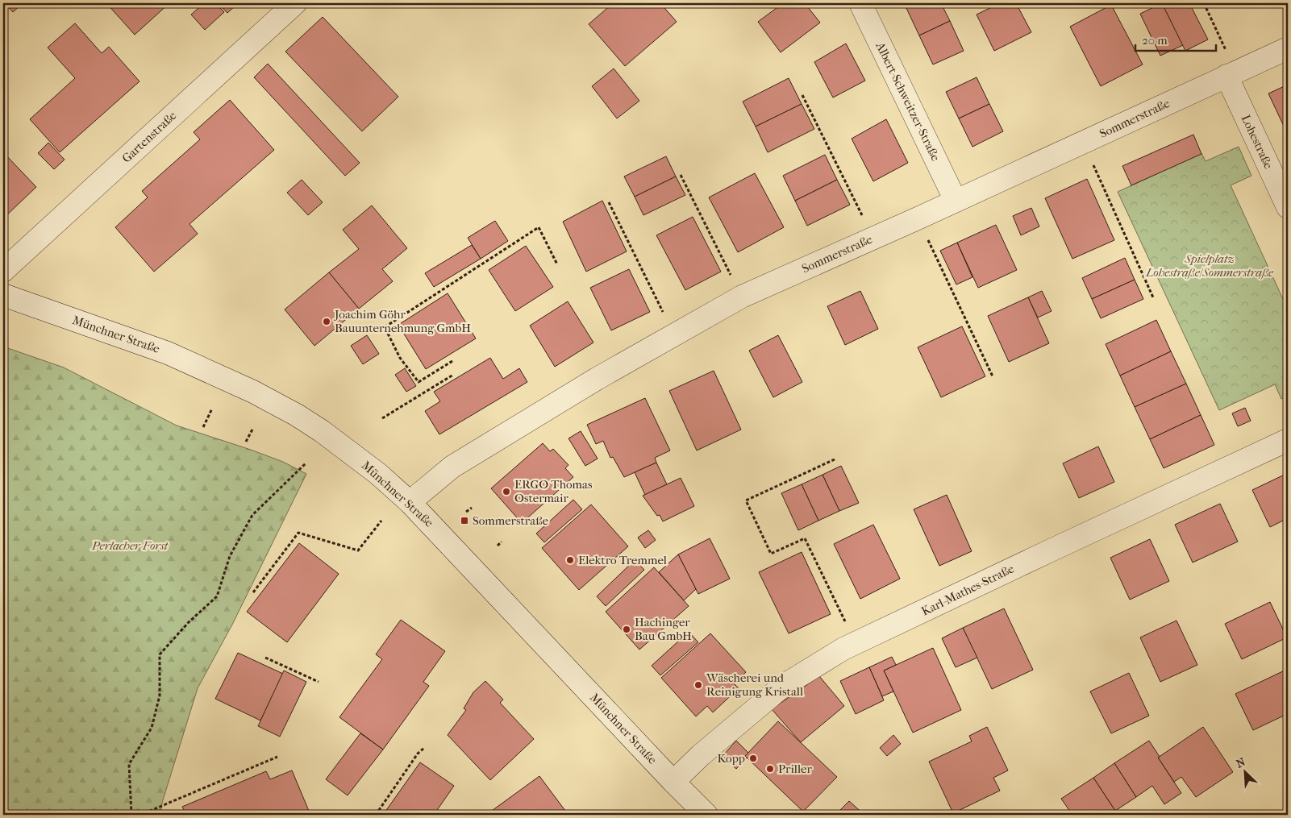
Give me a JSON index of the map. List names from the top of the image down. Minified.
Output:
{"streets":{"street":["Albert-Schweitzer-Straße","Sommerstraße","Gartenstraße","Lohestraße","Münchner Straße","Karl-Mathes-Straße"]},"crossings":[["Albert-Schweitzer-Straße","Sommerstraße"],["Sommerstraße","Lohestraße"],["Sommerstraße","Münchner Straße"],["Münchner Straße","Karl-Mathes-Straße"]],"parks":["Spielplatz Lohestraße/Sommerstraße","Perlacher Forst"],"places":{"other":["Joachim Göhr Bauunternehmung GmbH","ERGO Thomas Ostermair","Elektro Tremmel","Hachinger Bau GmbH","Wäscherei und Reinigung Kristall","Kopp","Priller"],"transit":["Sommerstraße"]},"scale_bar":"20 m","north":"top left"}
